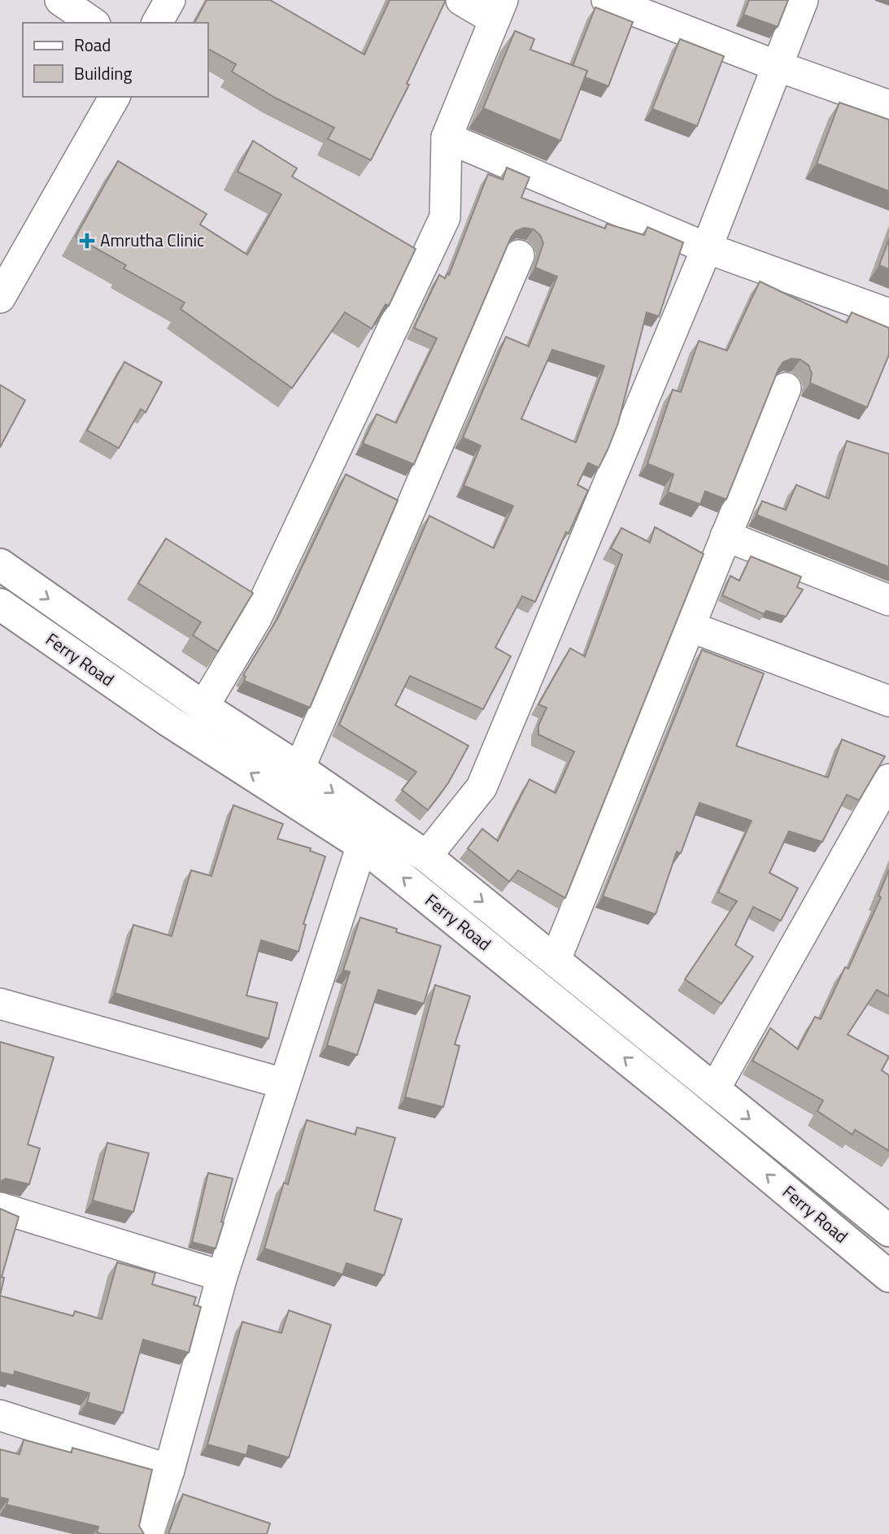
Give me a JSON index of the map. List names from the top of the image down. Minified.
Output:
{"streets":{"street":["Ferry Road"]},"places":{"health":["Amrutha Clinic"]},"legend":["Road","Building"]}
